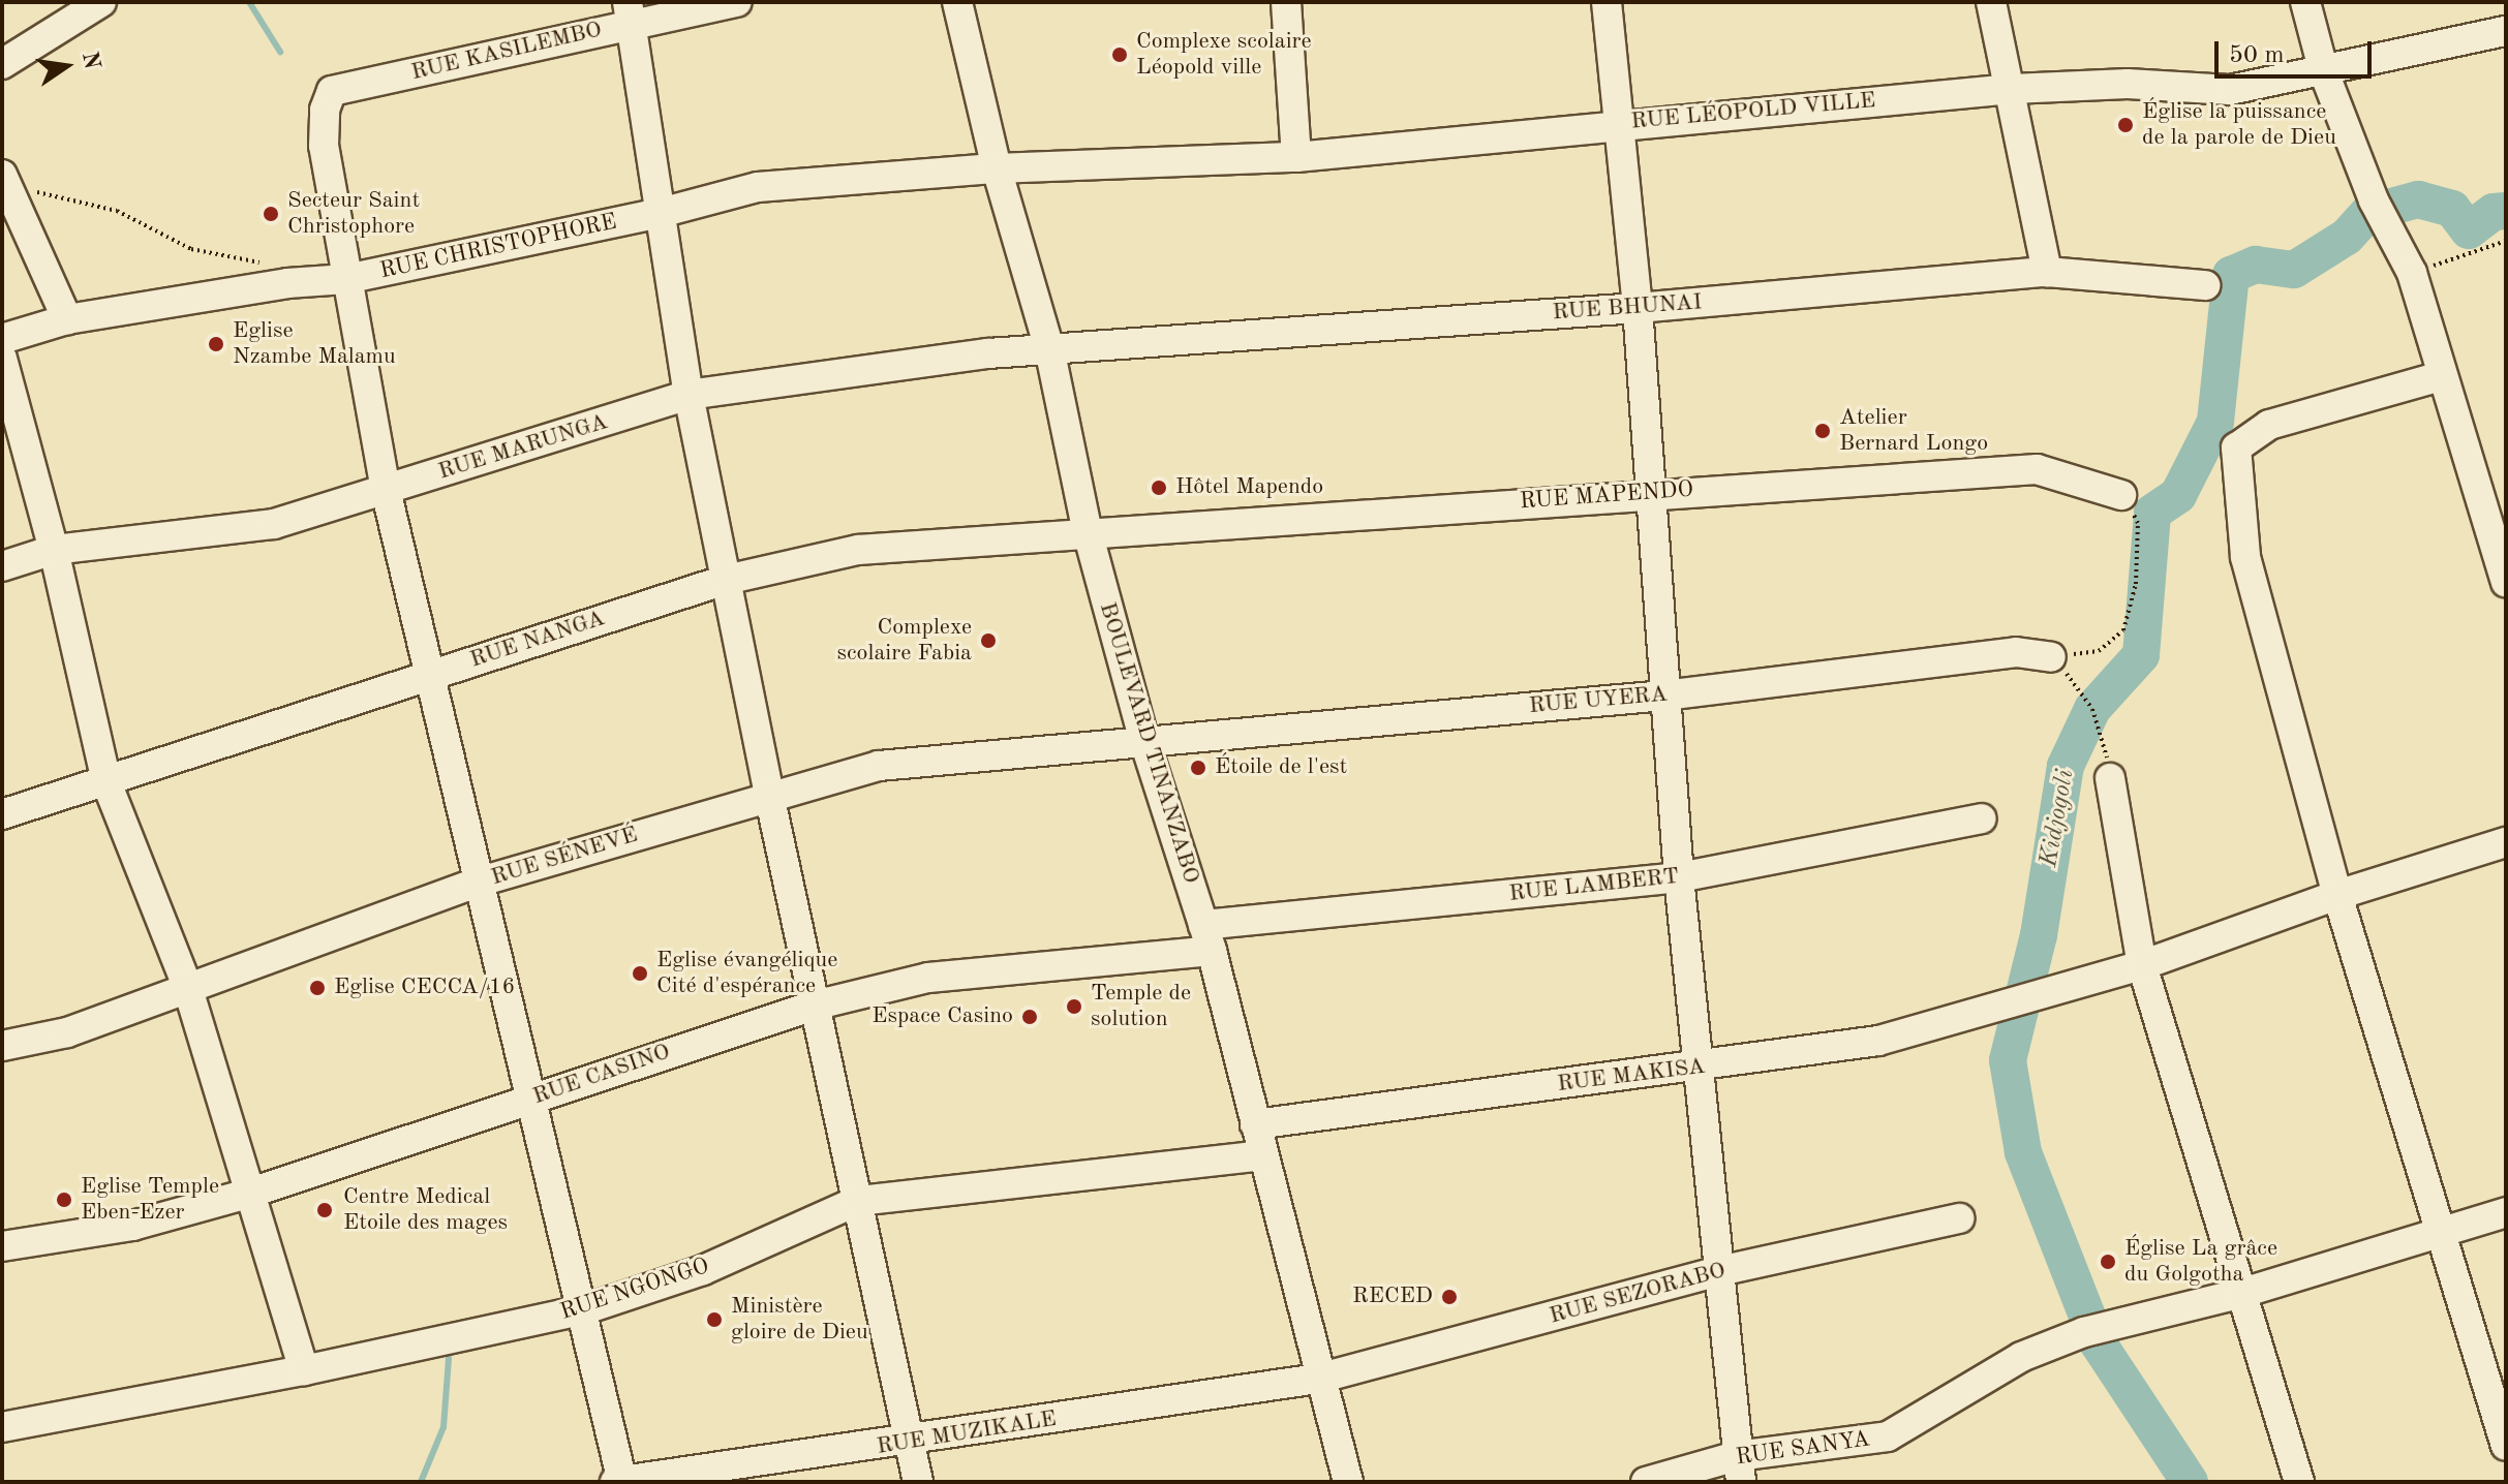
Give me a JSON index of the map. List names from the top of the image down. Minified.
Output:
{"streets":{"street":["RUE KASILEMBO","RUE LÉOPOLD VILLE","RUE CHRISTOPHORE","RUE BHUNAI","RUE MARUNGA","RUE MAPENDO","RUE NANGA","RUE UYERA","BOULEVARD TINANZABO","RUE SÉNEVÉ","RUE LAMBERT","RUE CASINO","RUE MAKISA","RUE NGONGO","RUE SEZORABO","RUE MUZIKALE","RUE SANYA"]},"crossings":[["RUE KASILEMBO","RUE CHRISTOPHORE"],["RUE LÉOPOLD VILLE","RUE CHRISTOPHORE"],["RUE LÉOPOLD VILLE","BOULEVARD TINANZABO"],["RUE CHRISTOPHORE","BOULEVARD TINANZABO"],["RUE BHUNAI","RUE MARUNGA"],["RUE BHUNAI","BOULEVARD TINANZABO"],["RUE MARUNGA","BOULEVARD TINANZABO"],["RUE MAPENDO","RUE NANGA"],["RUE MAPENDO","BOULEVARD TINANZABO"],["RUE NANGA","BOULEVARD TINANZABO"],["RUE UYERA","BOULEVARD TINANZABO"],["RUE UYERA","RUE SÉNEVÉ"],["BOULEVARD TINANZABO","RUE SÉNEVÉ"],["BOULEVARD TINANZABO","RUE LAMBERT"],["BOULEVARD TINANZABO","RUE CASINO"],["BOULEVARD TINANZABO","RUE MAKISA"],["BOULEVARD TINANZABO","RUE NGONGO"],["BOULEVARD TINANZABO","RUE SEZORABO"],["BOULEVARD TINANZABO","RUE MUZIKALE"],["RUE LAMBERT","RUE CASINO"],["RUE SEZORABO","RUE MUZIKALE"]],"water":["Kidjogoli"],"places":["Complexe scolaire Léopold ville","Église la puissance de la parole de Dieu","Secteur Saint Christophore","Eglise Nzambe Malamu","Atelier Bernard Longo","Hôtel Mapendo","Complexe scolaire Fabia","Étoile de l'est","Eglise évangélique Cité d'espérance","Eglise CECCA/16","Temple de solution","Espace Casino","Eglise Temple Eben-Ezer","Centre Medical Etoile des mages","Église La grâce du Golgotha","RECED","Ministère gloire de Dieu"],"scale_bar":"50 m","north":"right"}
